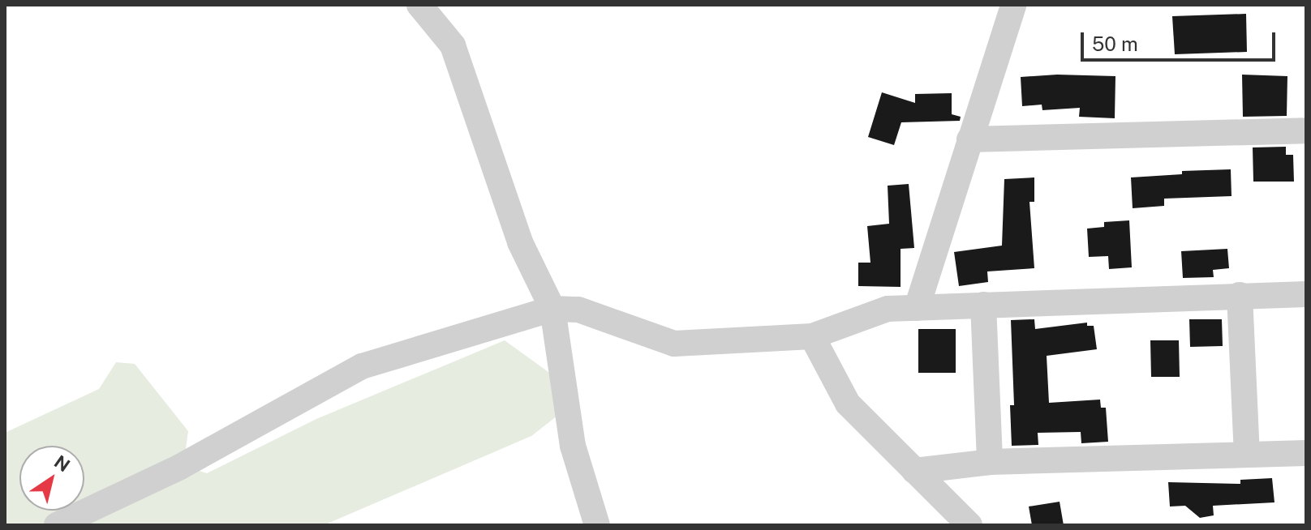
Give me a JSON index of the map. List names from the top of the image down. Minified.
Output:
{"scale_bar":"50 m","north":"top right"}
